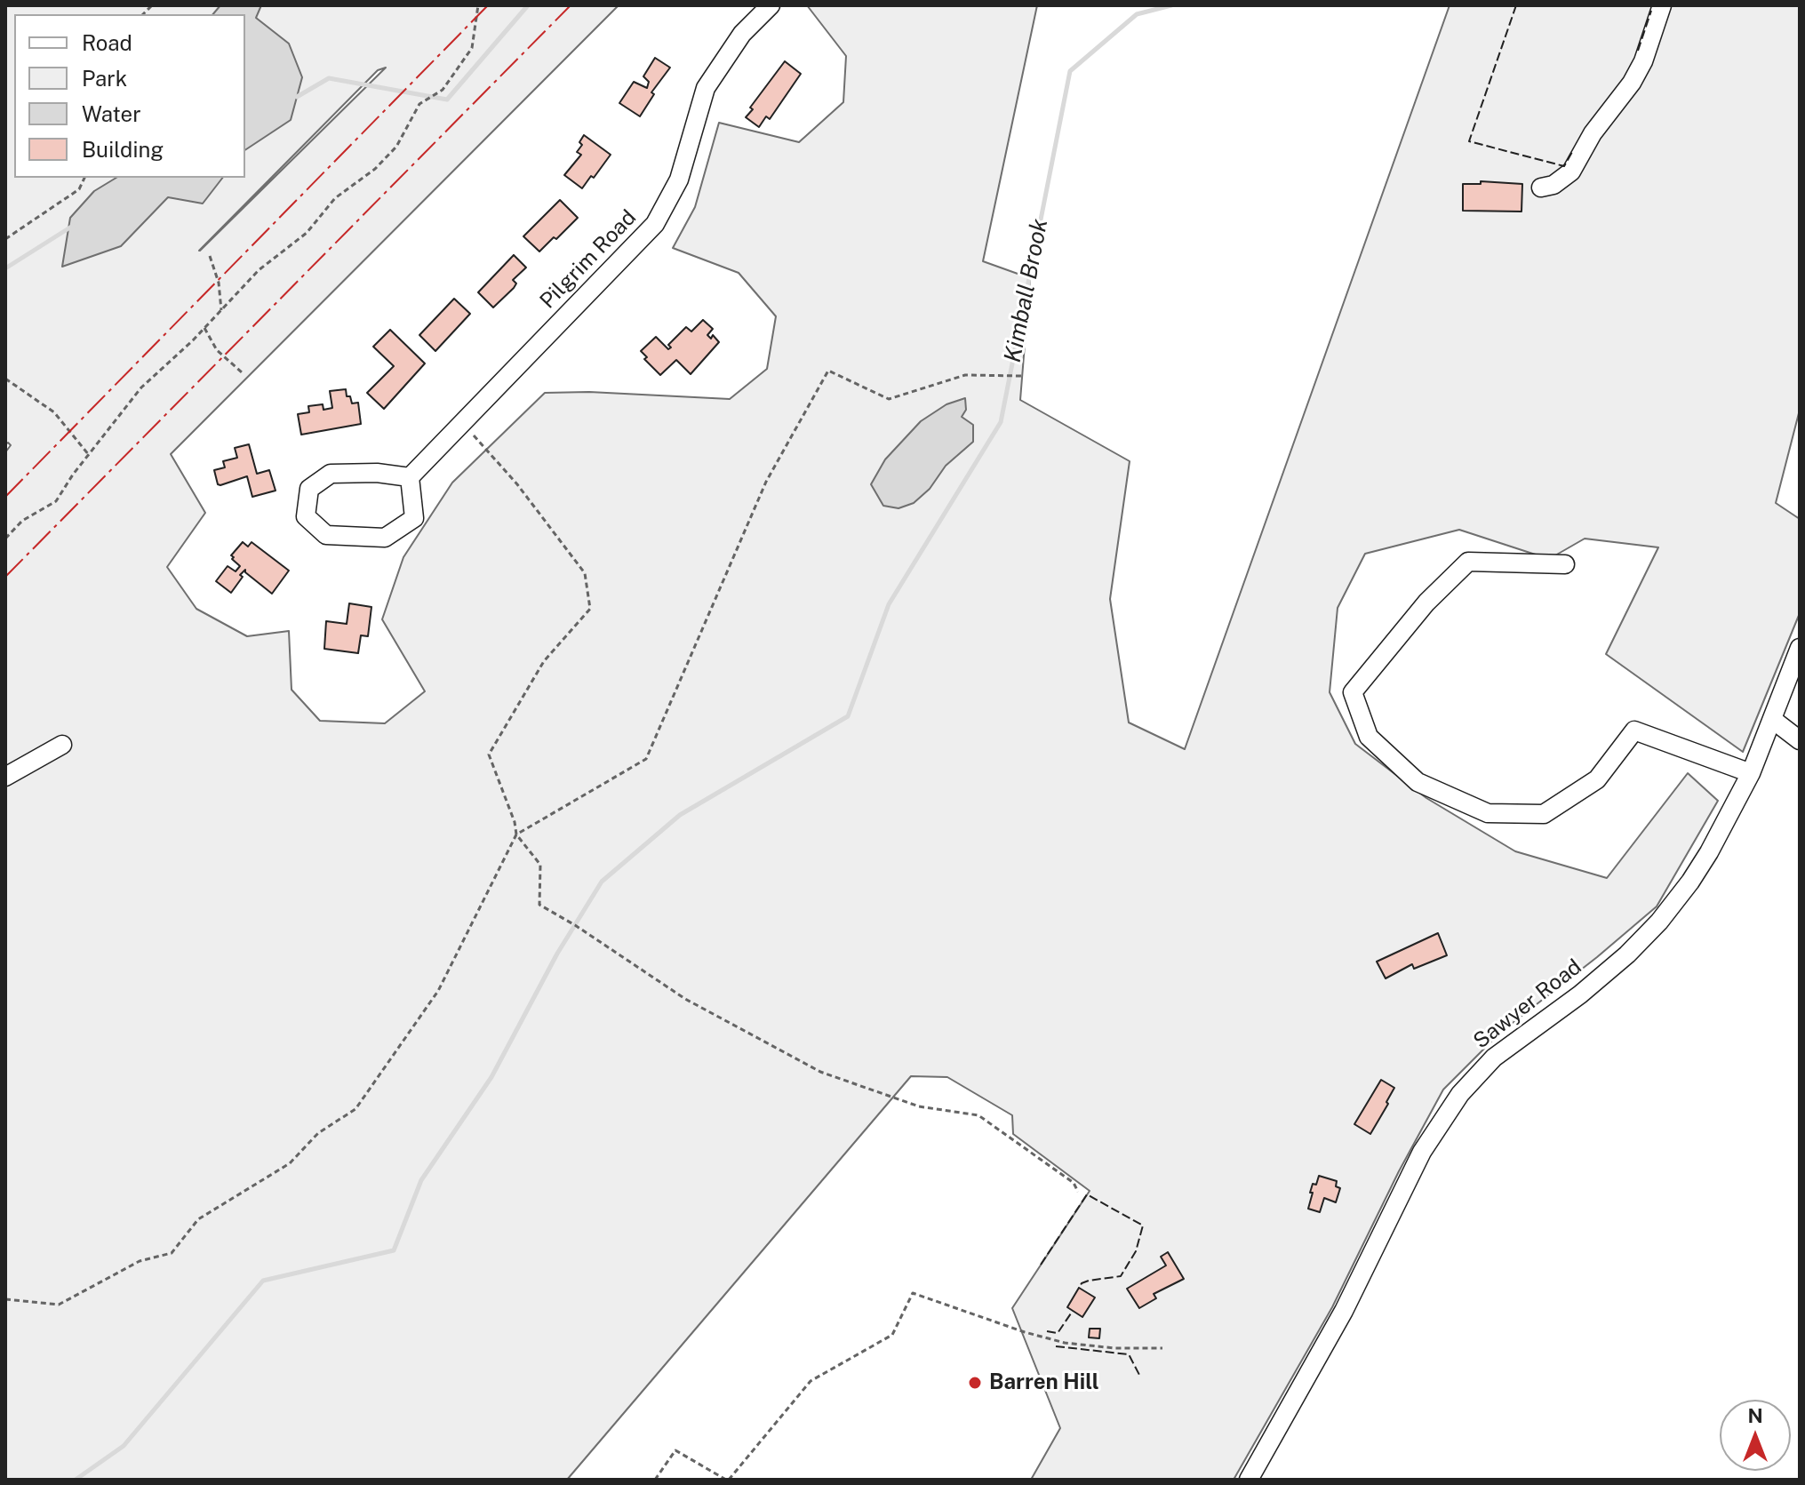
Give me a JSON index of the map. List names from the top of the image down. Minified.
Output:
{"streets":{"street":["Pilgrim Road","Sawyer Road"]},"water":["Kimball Brook"],"places":["Barren Hill"],"legend":["Road","Park","Water","Building"],"north":"top"}
